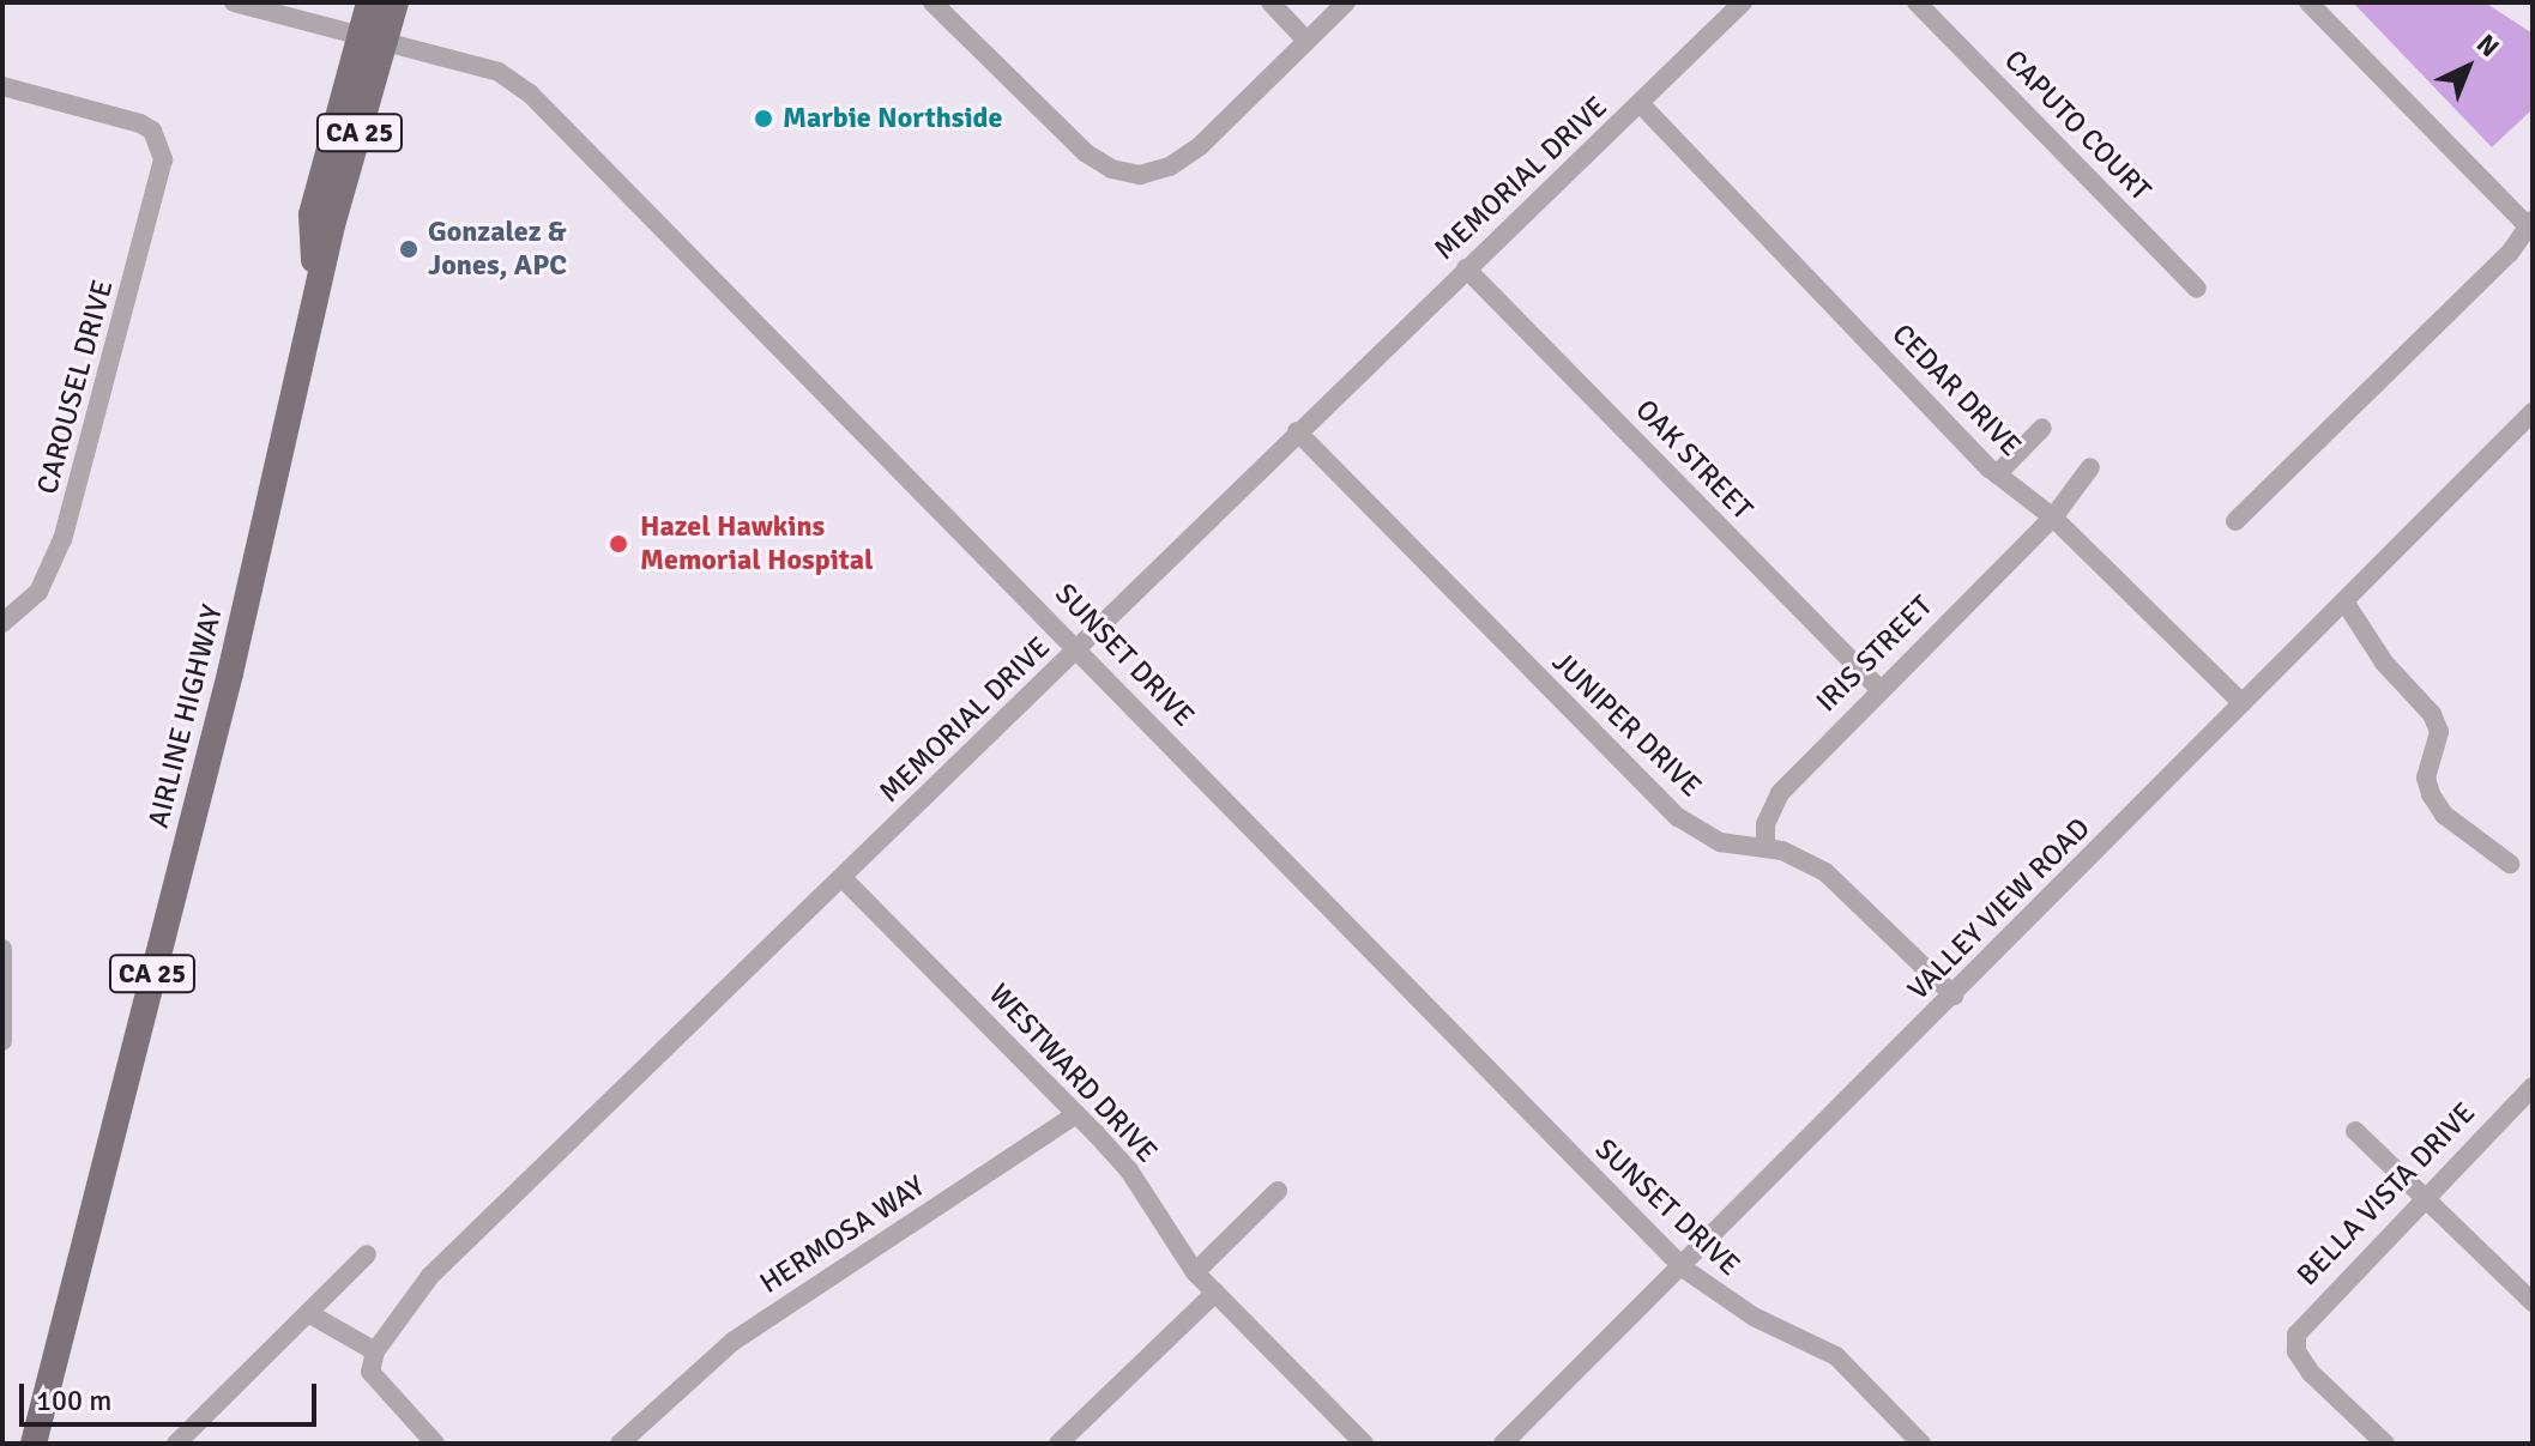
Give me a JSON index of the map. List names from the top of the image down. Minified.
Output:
{"streets":{"main road":["CA 25","AIRLINE HIGHWAY"],"street":["CAPUTO COURT","MEMORIAL DRIVE","CAROUSEL DRIVE","CEDAR DRIVE","OAK STREET","IRIS STREET","SUNSET DRIVE","JUNIPER DRIVE","VALLEY VIEW ROAD","WESTWARD DRIVE","BELLA VISTA DRIVE","HERMOSA WAY"]},"crossings":[["MEMORIAL DRIVE","CEDAR DRIVE"],["MEMORIAL DRIVE","OAK STREET"],["MEMORIAL DRIVE","SUNSET DRIVE"],["MEMORIAL DRIVE","JUNIPER DRIVE"],["MEMORIAL DRIVE","WESTWARD DRIVE"],["CEDAR DRIVE","IRIS STREET"],["CEDAR DRIVE","VALLEY VIEW ROAD"],["OAK STREET","IRIS STREET"],["IRIS STREET","JUNIPER DRIVE"],["SUNSET DRIVE","AIRLINE HIGHWAY"],["SUNSET DRIVE","VALLEY VIEW ROAD"],["JUNIPER DRIVE","VALLEY VIEW ROAD"],["WESTWARD DRIVE","HERMOSA WAY"]],"places":["Marbie Northside","Gonzalez & Jones, APC","Hazel Hawkins Memorial Hospital"],"scale_bar":"100 m","north":"top right"}
